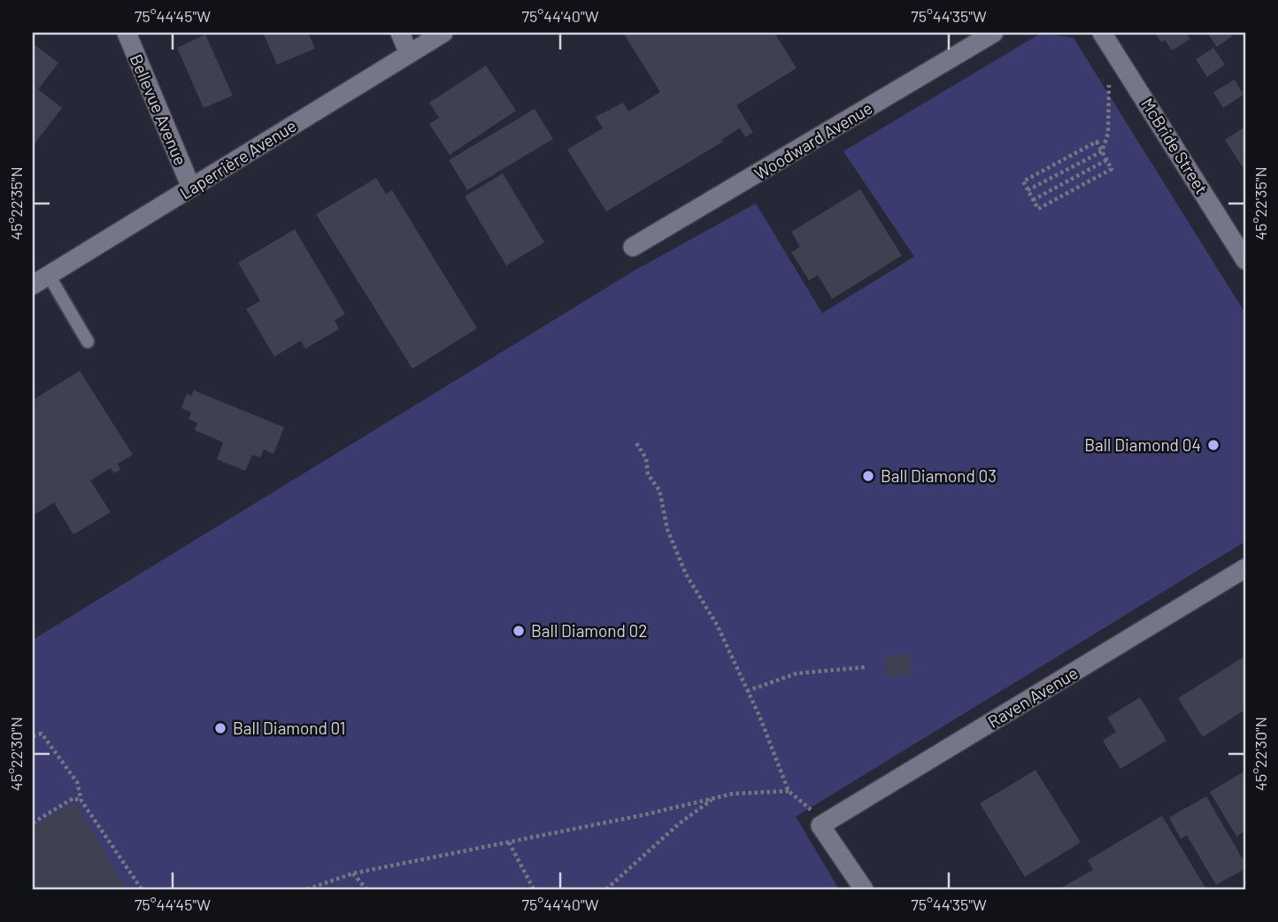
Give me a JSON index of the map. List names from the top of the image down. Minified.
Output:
{"streets":{"street":["Bellevue Avenue","Woodward Avenue","McBride Street","Laperrière Avenue","Raven Avenue"]},"crossings":[["Bellevue Avenue","Laperrière Avenue"]],"places":["Ball Diamond 04","Ball Diamond 03","Ball Diamond 02","Ball Diamond 01"],"coordinates":["75°44'45\"W","75°44'40\"W","75°44'35\"W","45°22'35\"N","45°22'30\"N"]}
